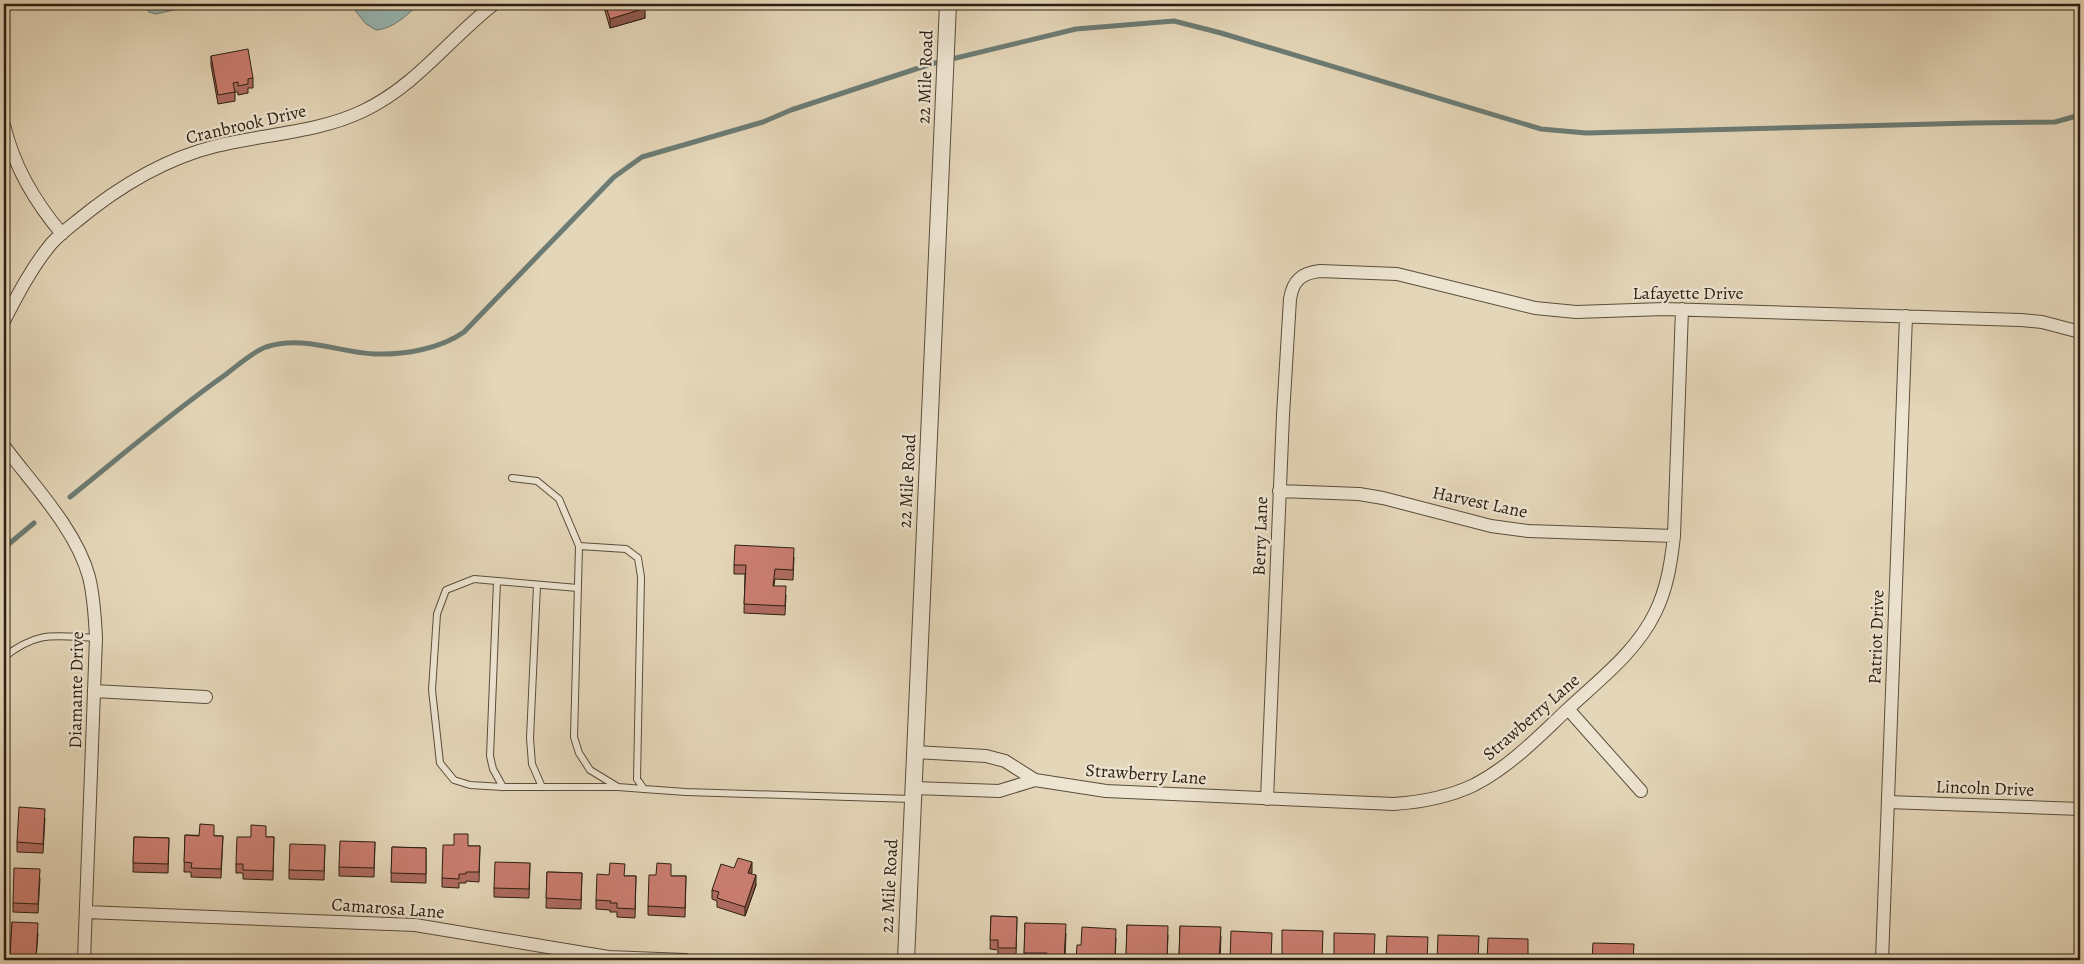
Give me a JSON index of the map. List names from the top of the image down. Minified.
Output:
{"streets":{"street":["22 Mile Road","Cranbrook Drive","Lafayette Drive","Harvest Lane","Berry Lane","Patriot Drive","Diamante Drive","Strawberry Lane","Lincoln Drive","Camarosa Lane"]},"crossings":[["22 Mile Road","Strawberry Lane"],["Lafayette Drive","Berry Lane"],["Lafayette Drive","Patriot Drive"],["Lafayette Drive","Strawberry Lane"],["Harvest Lane","Berry Lane"],["Harvest Lane","Strawberry Lane"],["Berry Lane","Strawberry Lane"],["Patriot Drive","Lincoln Drive"],["Diamante Drive","Camarosa Lane"]]}
